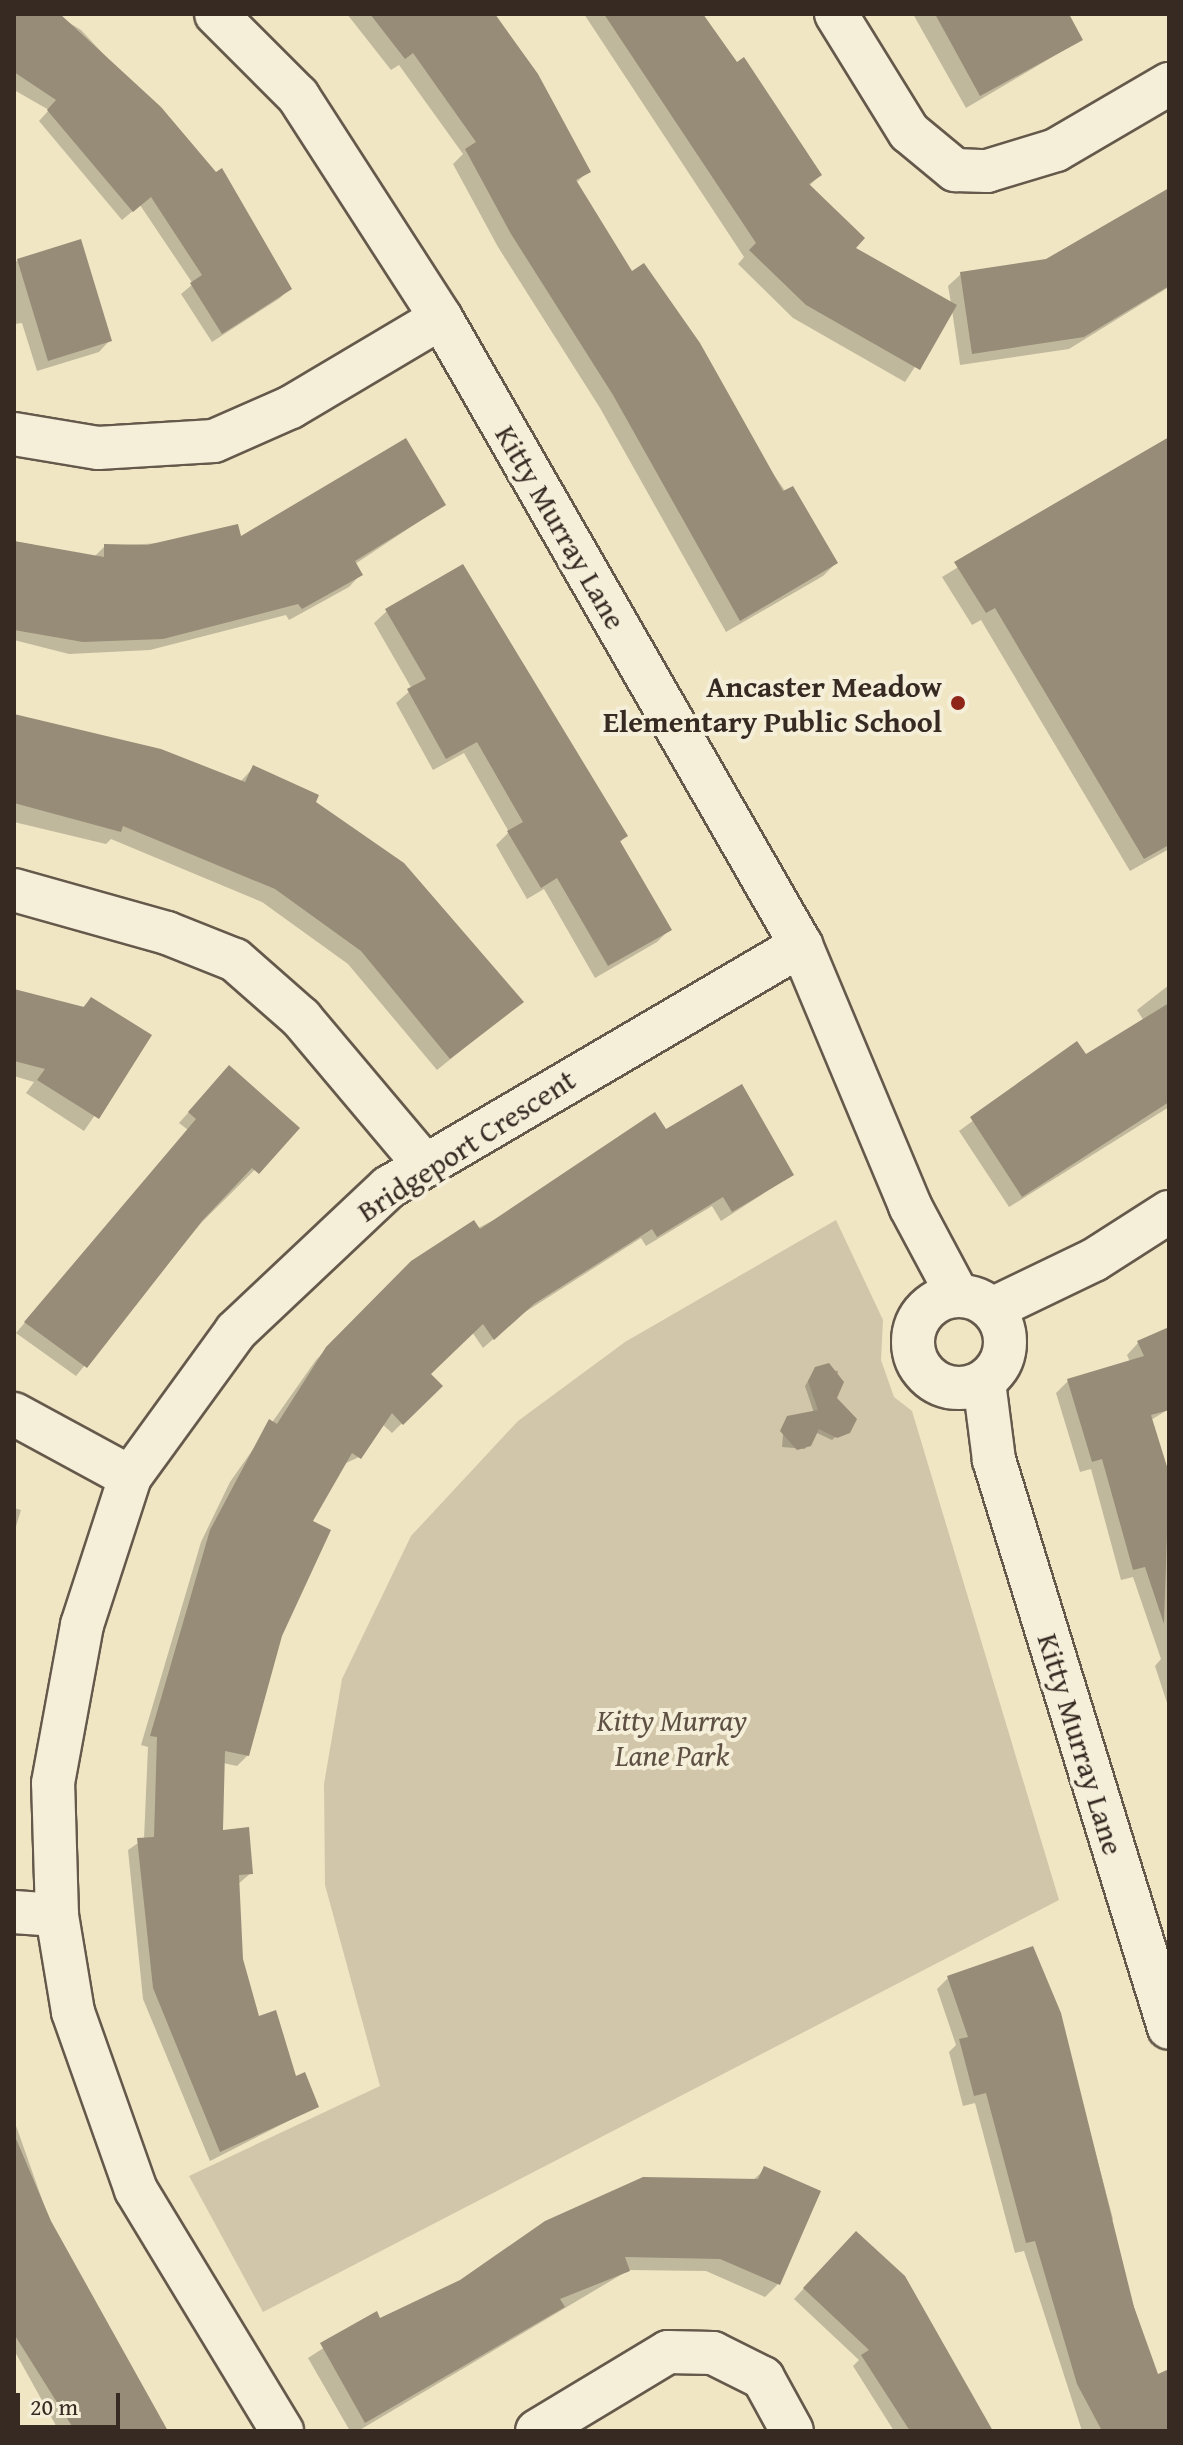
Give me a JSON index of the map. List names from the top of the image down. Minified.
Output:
{"streets":{"street":["Kitty Murray Lane","Bridgeport Crescent"]},"crossings":[["Kitty Murray Lane","Bridgeport Crescent"]],"parks":["Kitty Murray Lane Park"],"places":["Ancaster Meadow Elementary Public School"],"scale_bar":"20 m"}
